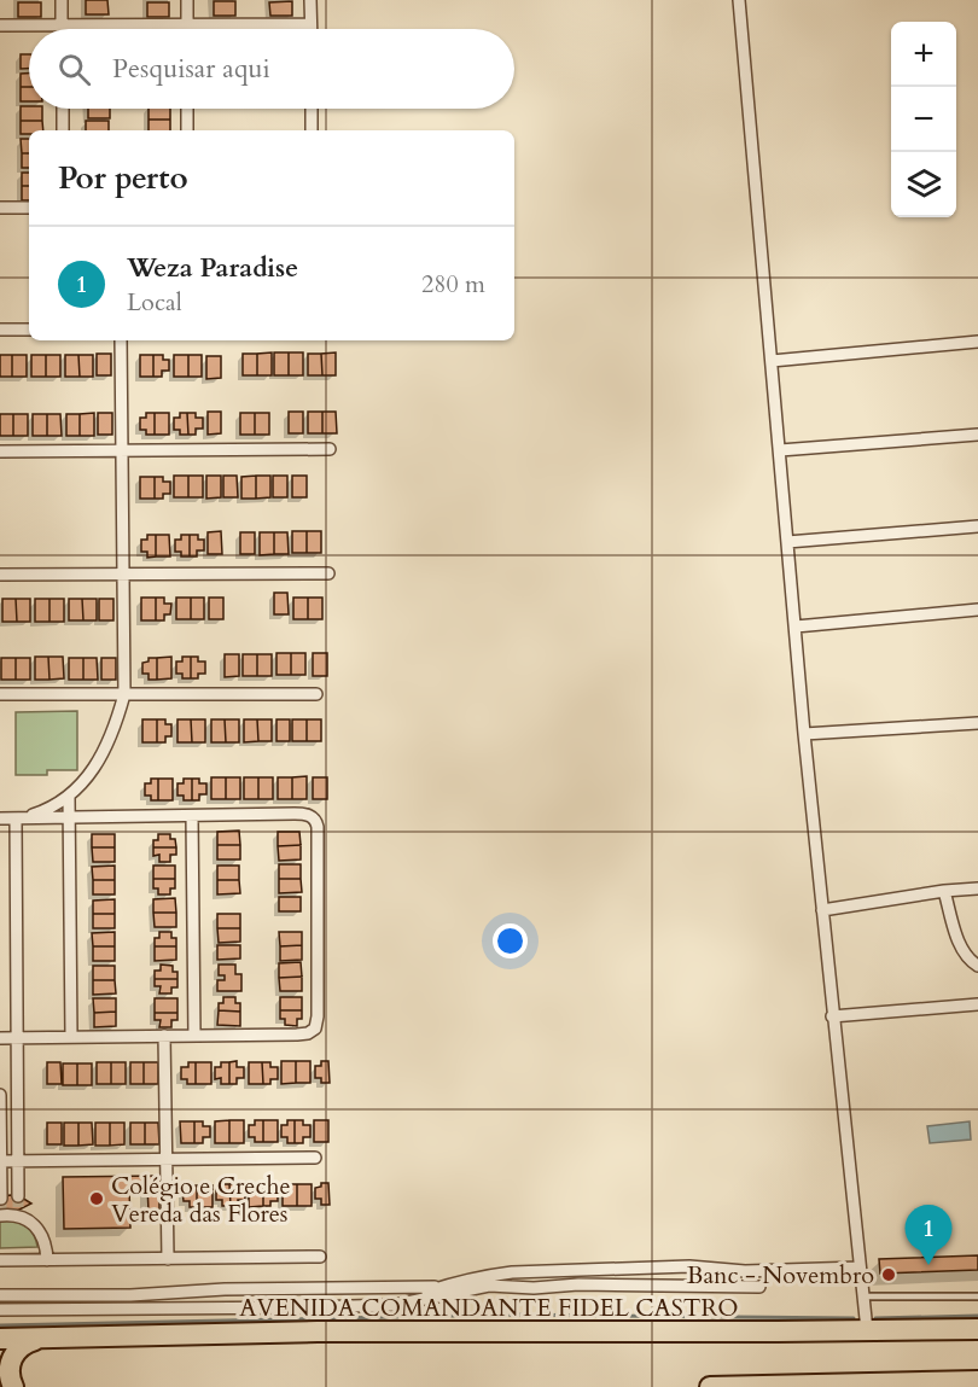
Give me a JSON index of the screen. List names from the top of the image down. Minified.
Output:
{"streets":{"highway":["AVENIDA COMANDANTE FIDEL CASTRO"]},"places":["Colégio e Creche Vereda das Flores","Banc - Novembro"],"page":{"map_buttons":["+","−"],"search":"Pesquisar aqui","heading":"Por perto","list":[{"mark":"1","name":"Weza Paradise","note":"Local","value":"280 m"}],"pins":"1"}}
